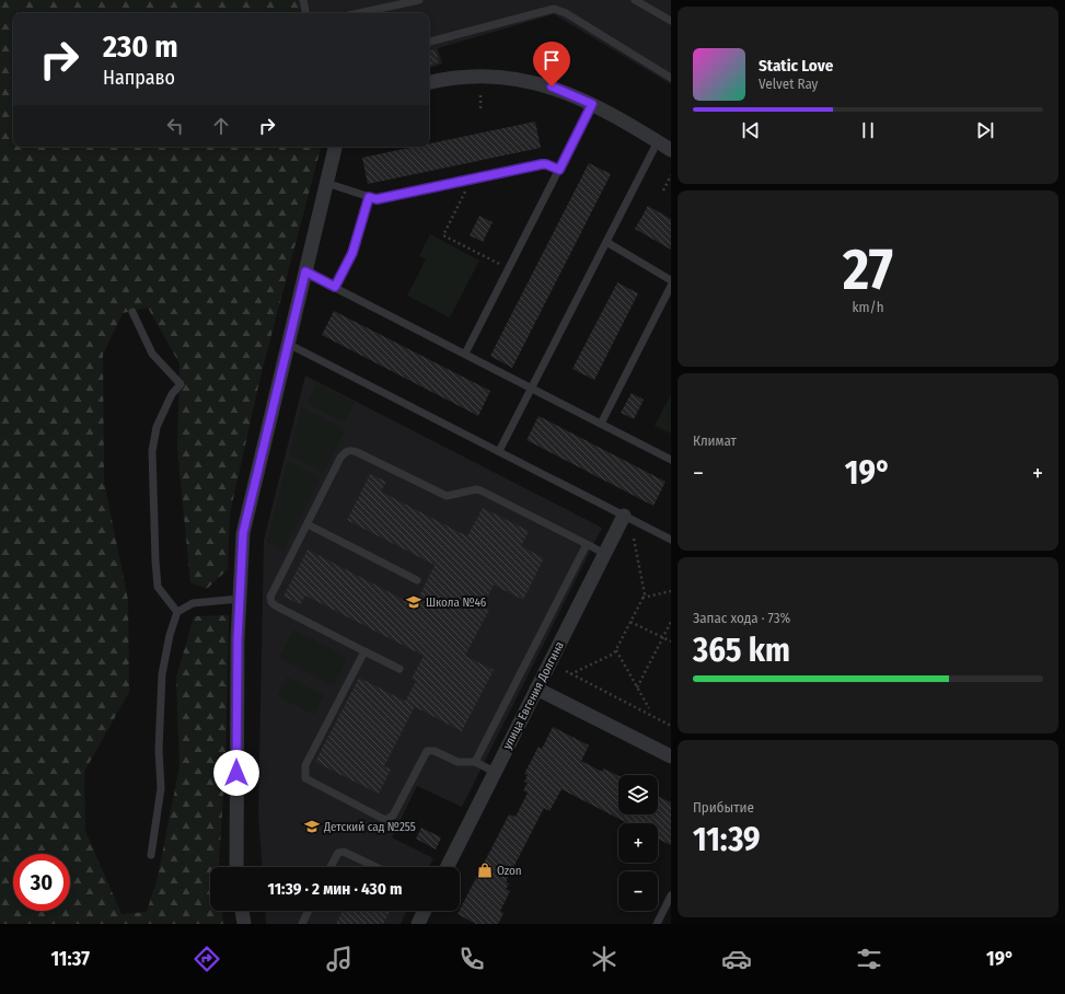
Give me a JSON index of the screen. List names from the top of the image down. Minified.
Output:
{"streets":{"street":["улица Евгения Долгина"]},"places":{"school or university":["Школа №46","Детский сад №255"],"shop":["Ozon"]},"page":{"turn":["230 m","Направо"],"song":["Static Love","Velvet Ray"],"tile":[["27","km/h"],"Климат",["Запас хода · 73%","365 km"],["Прибытие","11:39"]],"heat":["−","19°","+"],"map_buttons":["+","−"],"limit":"30","trip":"11:39 · 2 мин · 430 m","tabs":["11:37","19°"]}}
